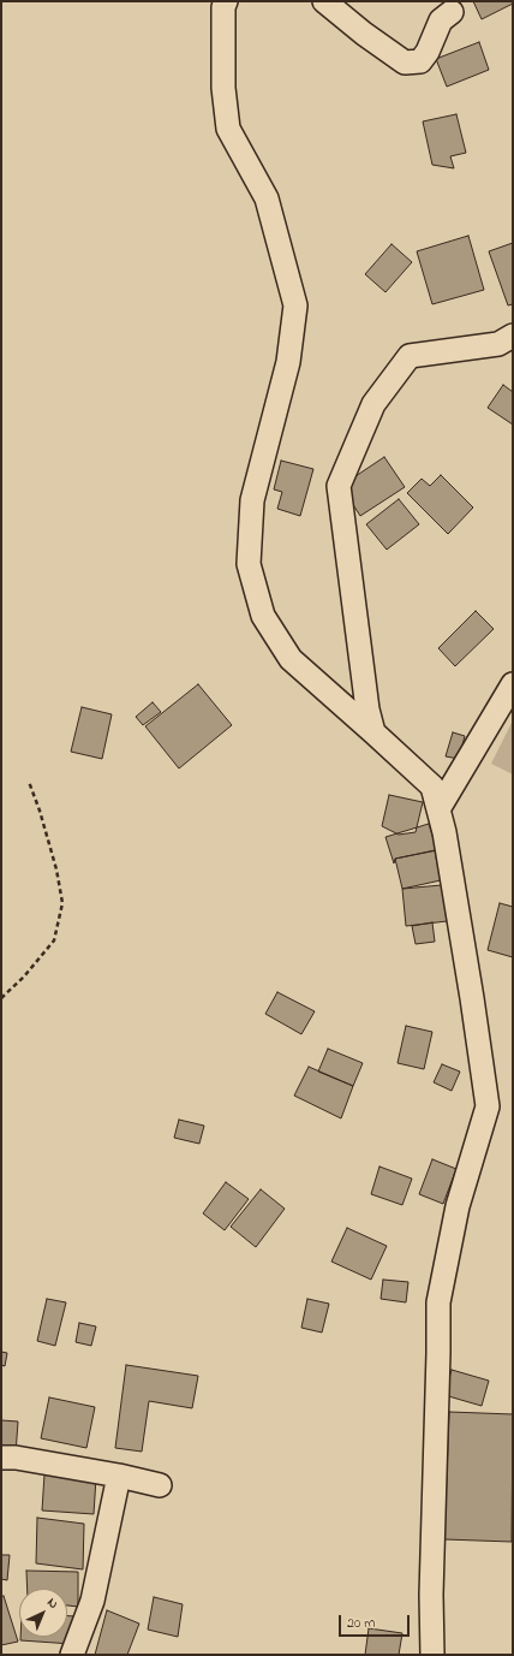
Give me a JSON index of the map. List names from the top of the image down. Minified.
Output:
{"scale_bar":"20 m","north":"top right"}
